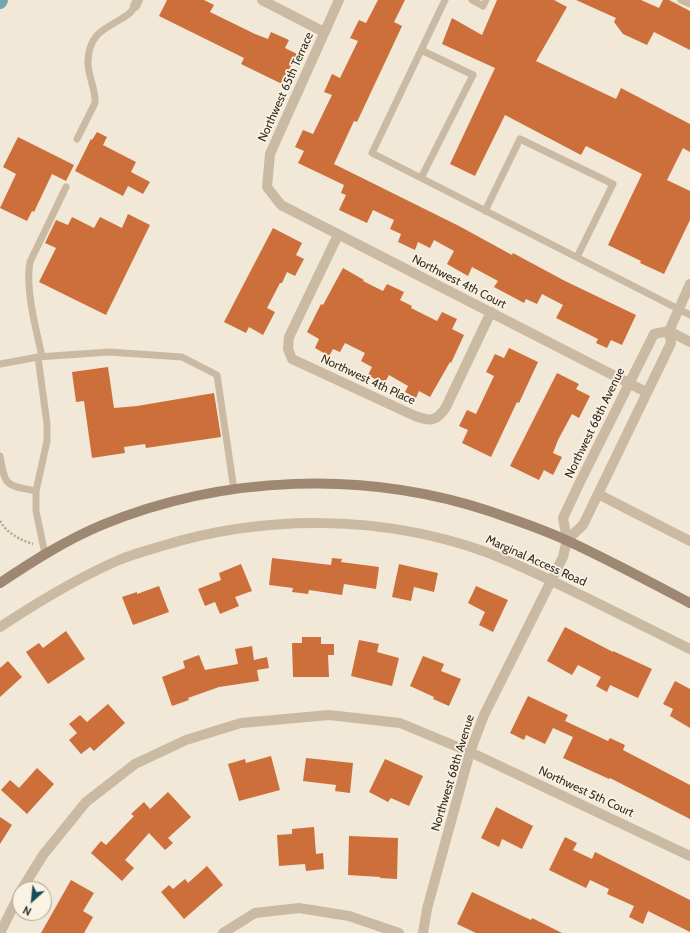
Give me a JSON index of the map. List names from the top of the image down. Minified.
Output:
{"streets":{"street":["Northwest 65th Terrace","Northwest 4th Court","Northwest 4th Place","Northwest 68th Avenue","Marginal Access Road","Northwest 5th Court"]},"crossings":[["Northwest 65th Terrace","Northwest 4th Court"],["Northwest 4th Court","Northwest 4th Place"],["Northwest 4th Court","Northwest 68th Avenue"],["Northwest 68th Avenue","Marginal Access Road"],["Northwest 68th Avenue","Northwest 5th Court"]],"north":"bottom left"}
